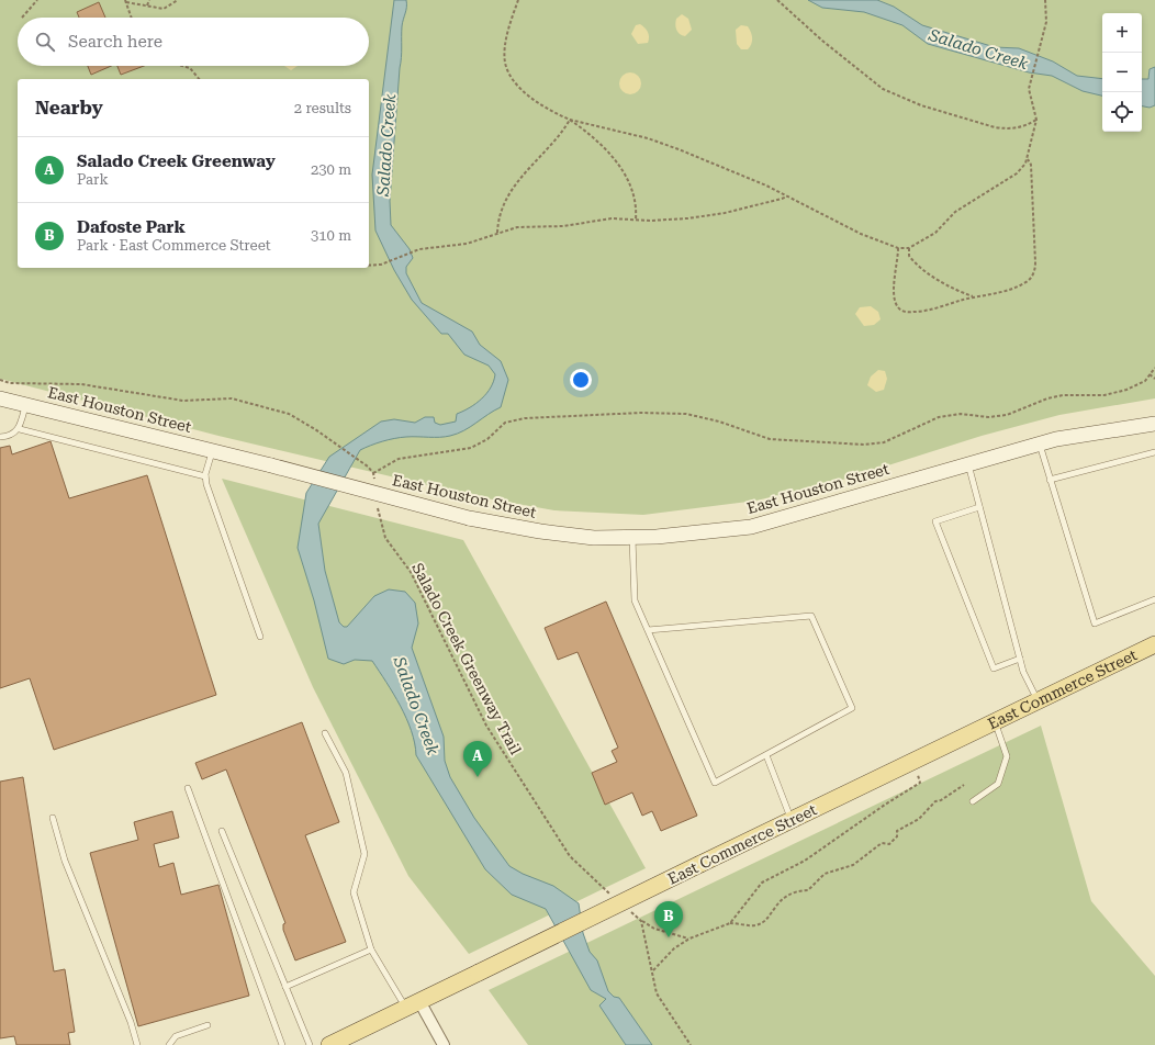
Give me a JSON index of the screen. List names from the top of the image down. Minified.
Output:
{"streets":{"main road":["East Houston Street","East Commerce Street"],"path":["Salado Creek Greenway Trail"]},"water":["Salado Creek"],"page":{"map_buttons":["+","−"],"search":"Search here","heading":["Nearby","2 results"],"list":[{"mark":"A","name":"Salado Creek Greenway","note":"Park","value":"230 m"},{"mark":"B","name":"Dafoste Park","note":"Park · East Commerce Street","value":"310 m"}],"pins":["A","B"]}}
